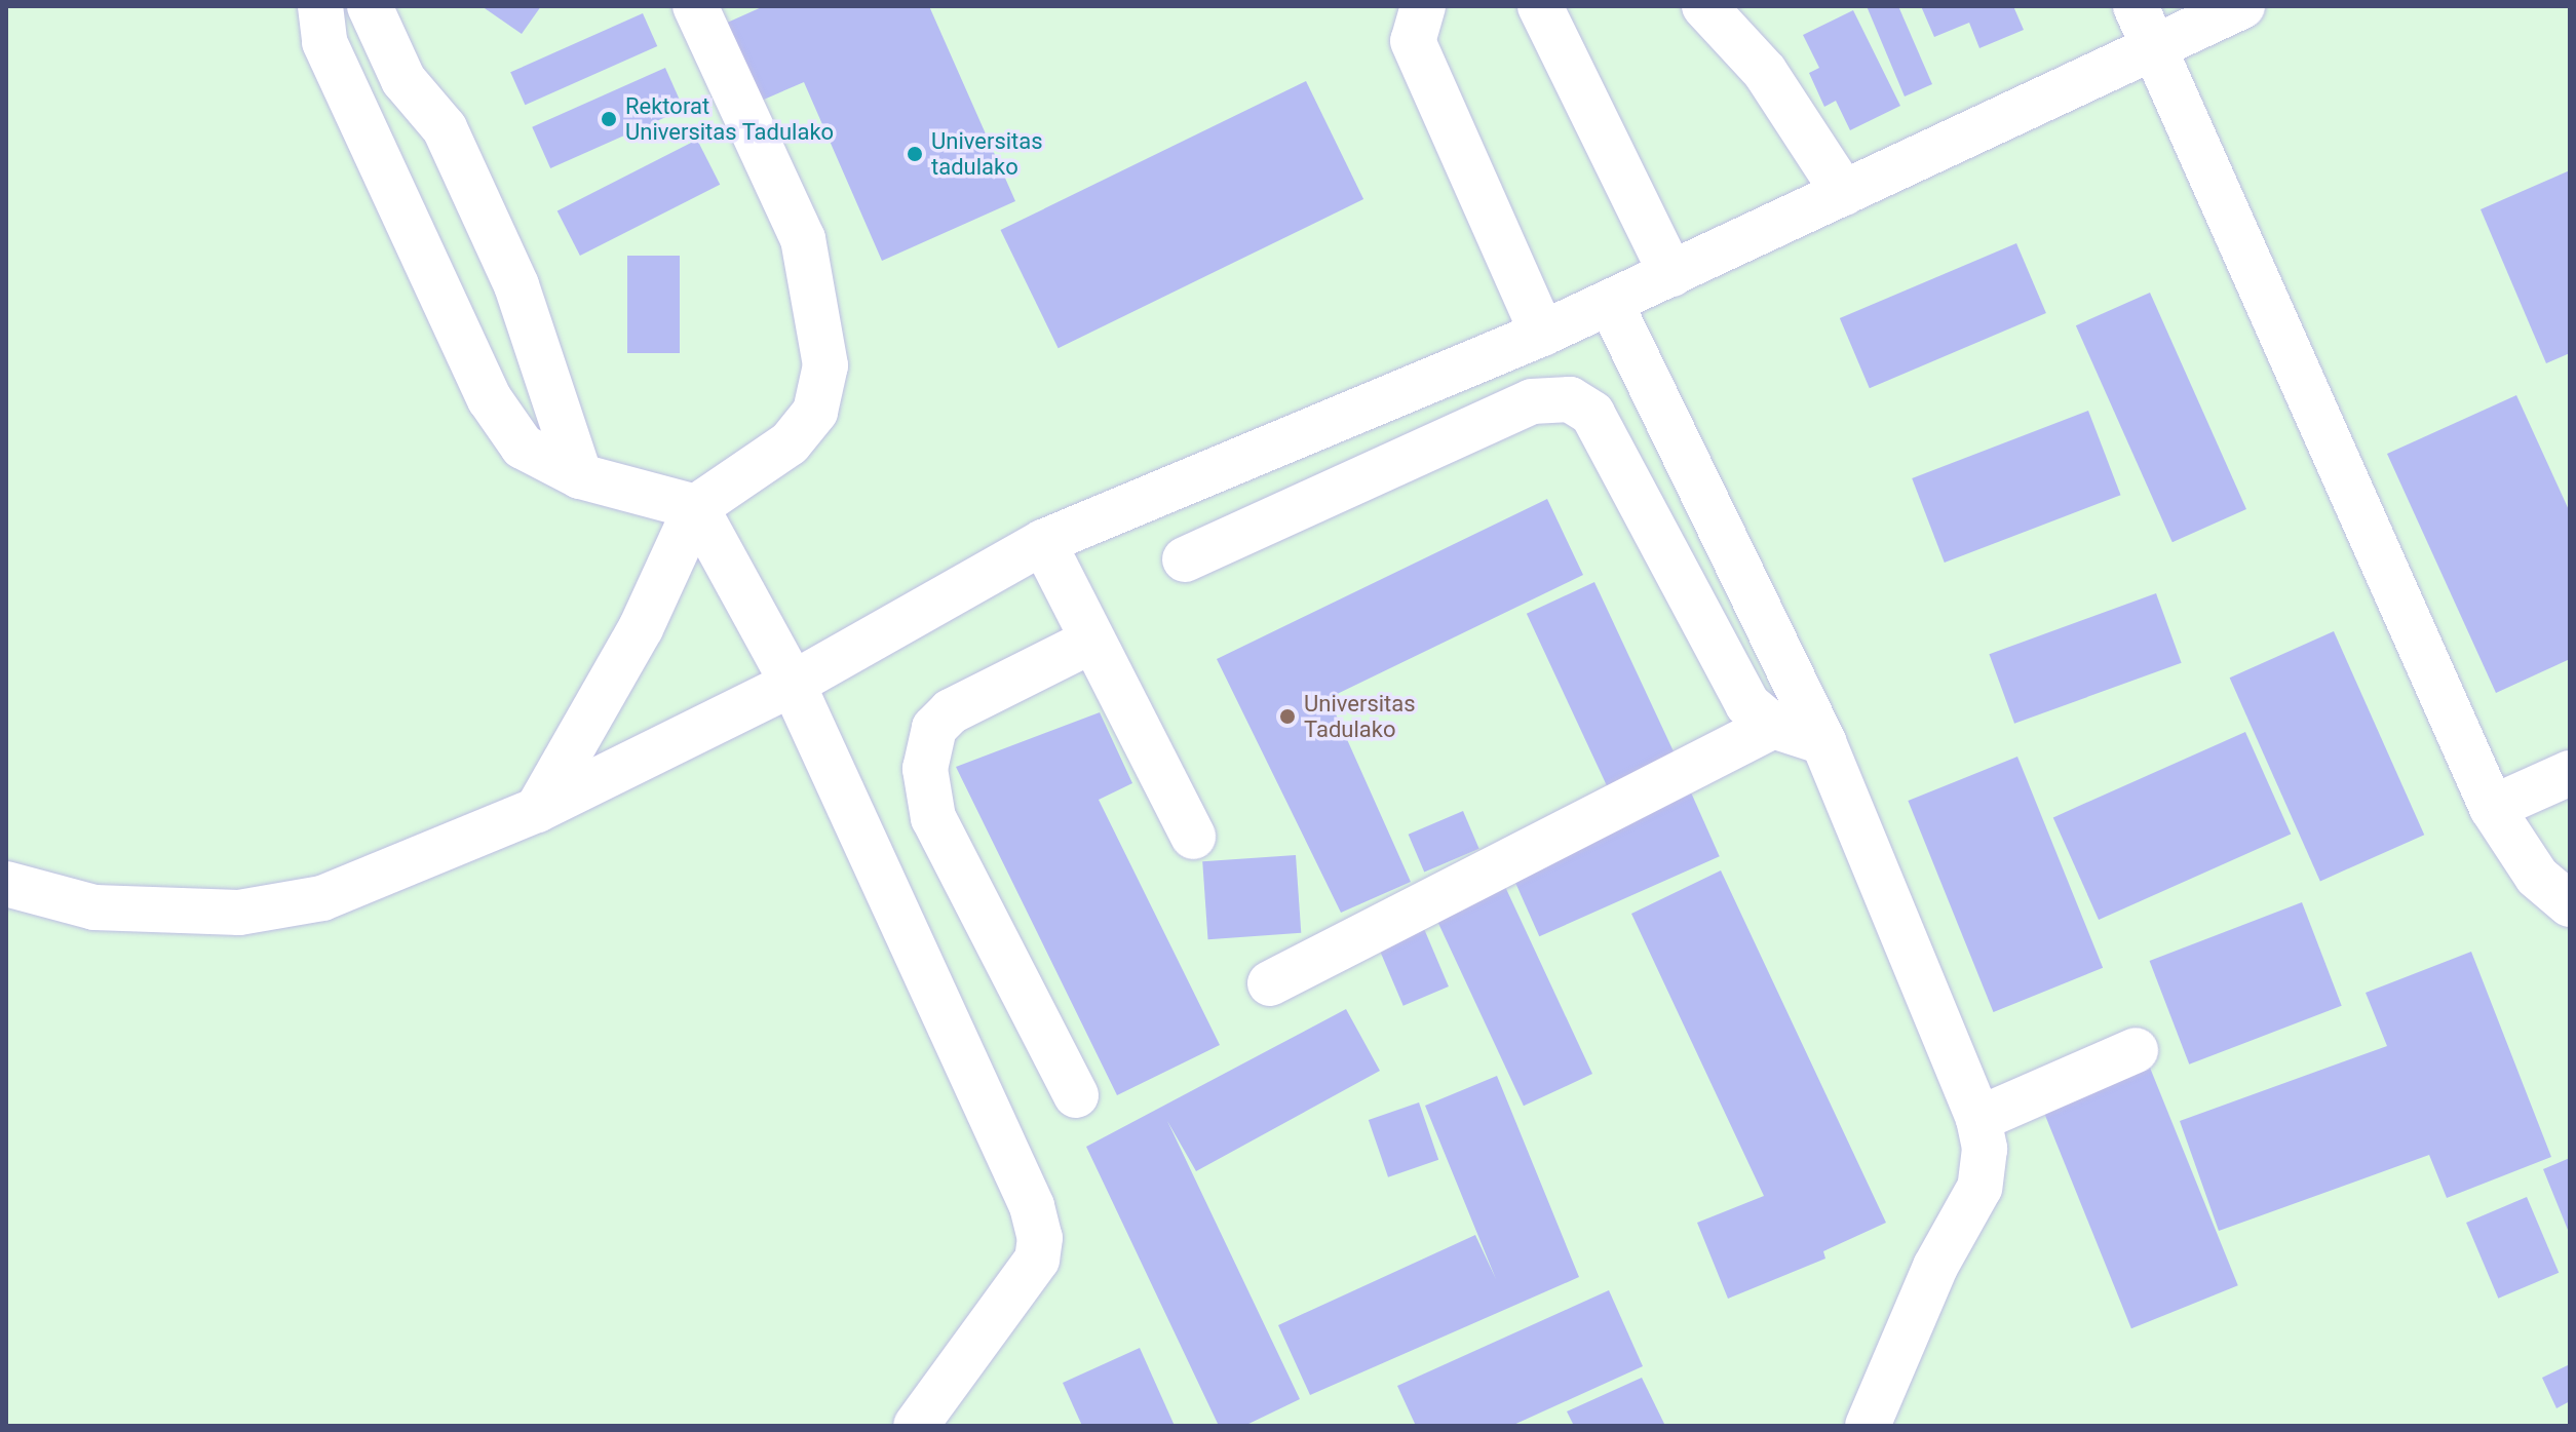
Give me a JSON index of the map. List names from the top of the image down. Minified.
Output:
{"places":["Rektorat Universitas Tadulako","Universitas tadulako","Universitas Tadulako"]}
